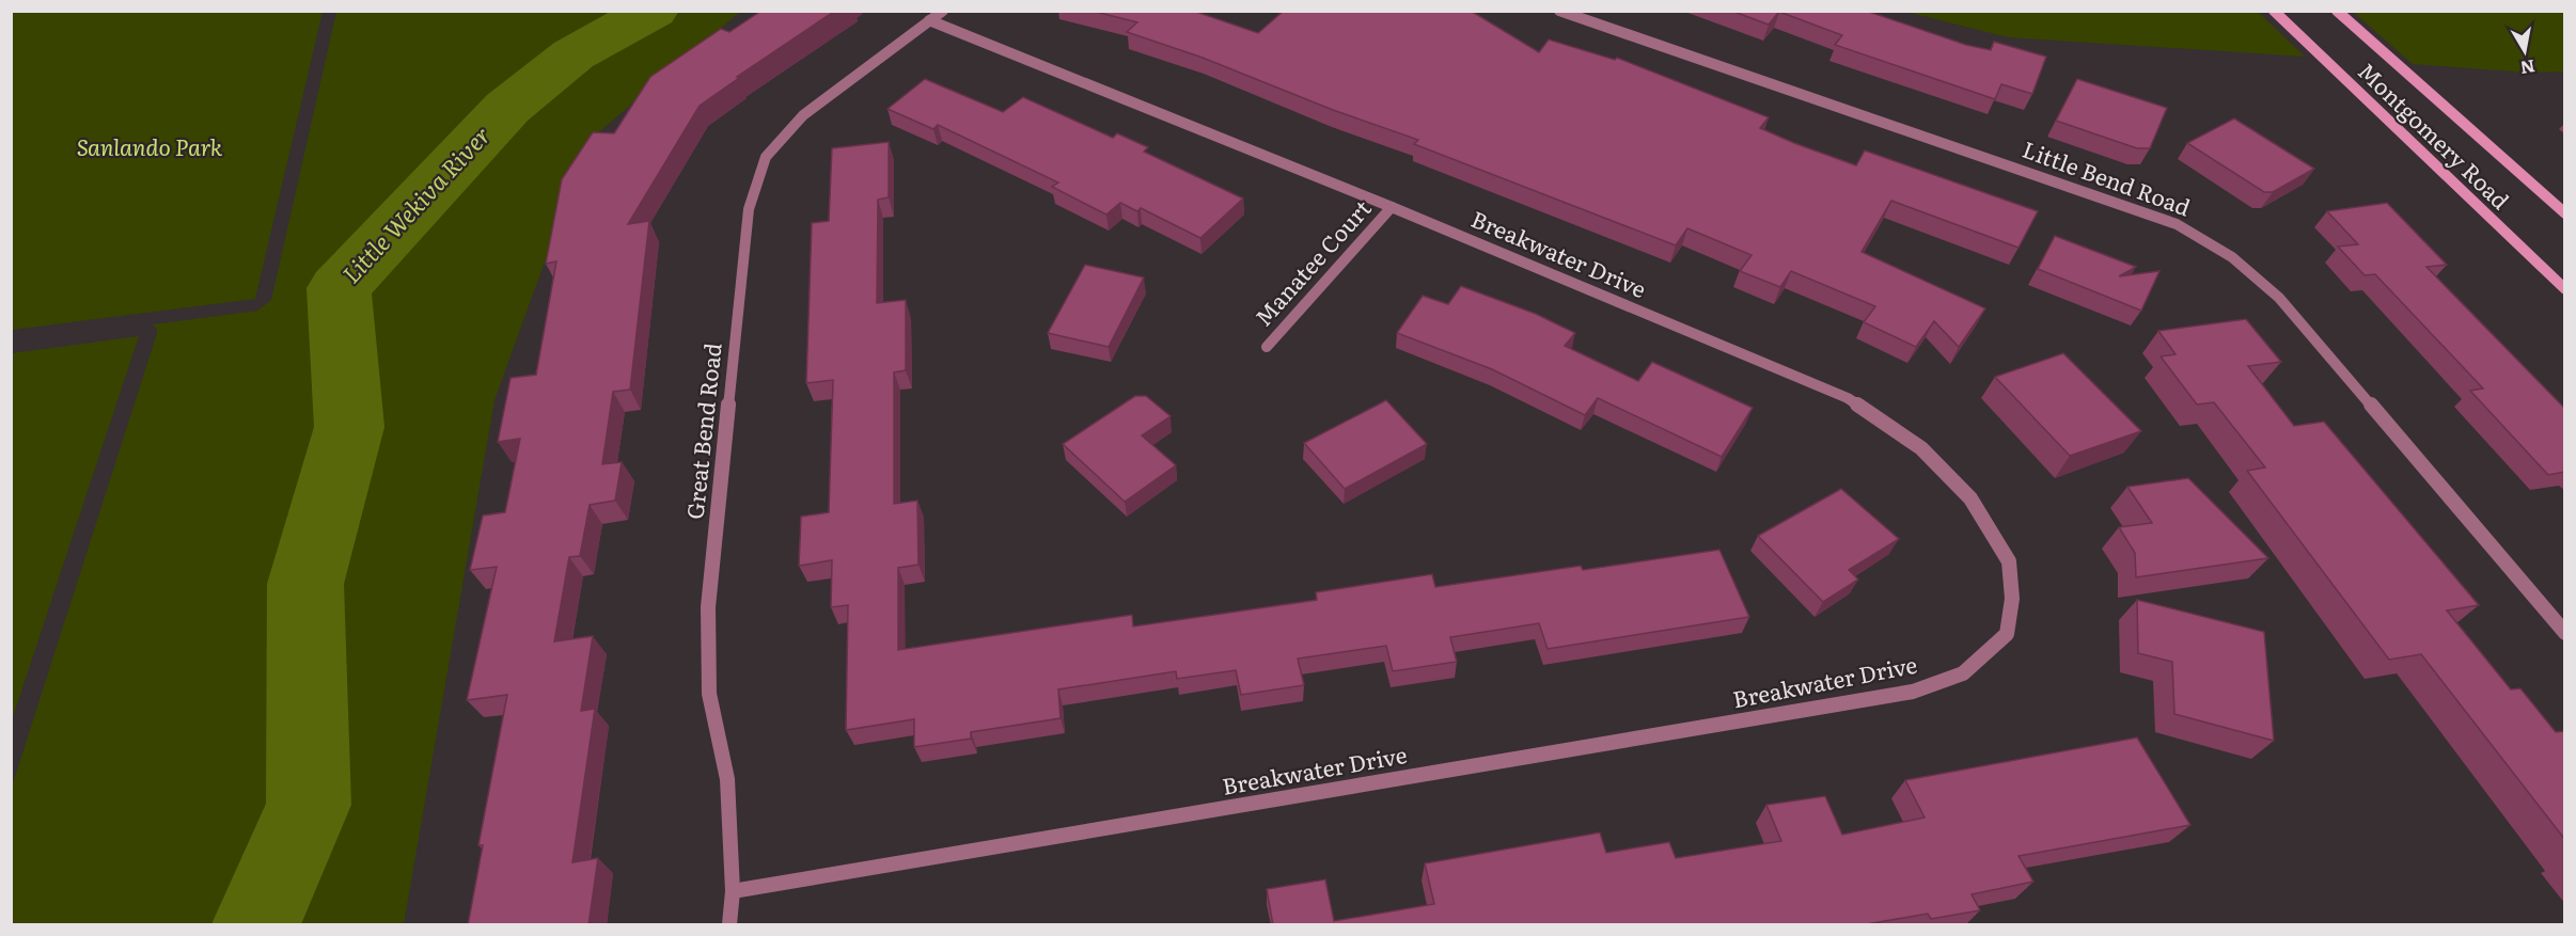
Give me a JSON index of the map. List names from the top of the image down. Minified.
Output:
{"streets":{"main road":["Montgomery Road"],"street":["Little Bend Road","Breakwater Drive","Manatee Court","Great Bend Road"]},"crossings":[["Breakwater Drive","Manatee Court"],["Breakwater Drive","Great Bend Road"]],"water":["Little Wekiva River"],"parks":["Sanlando Park"],"north":"bottom"}
